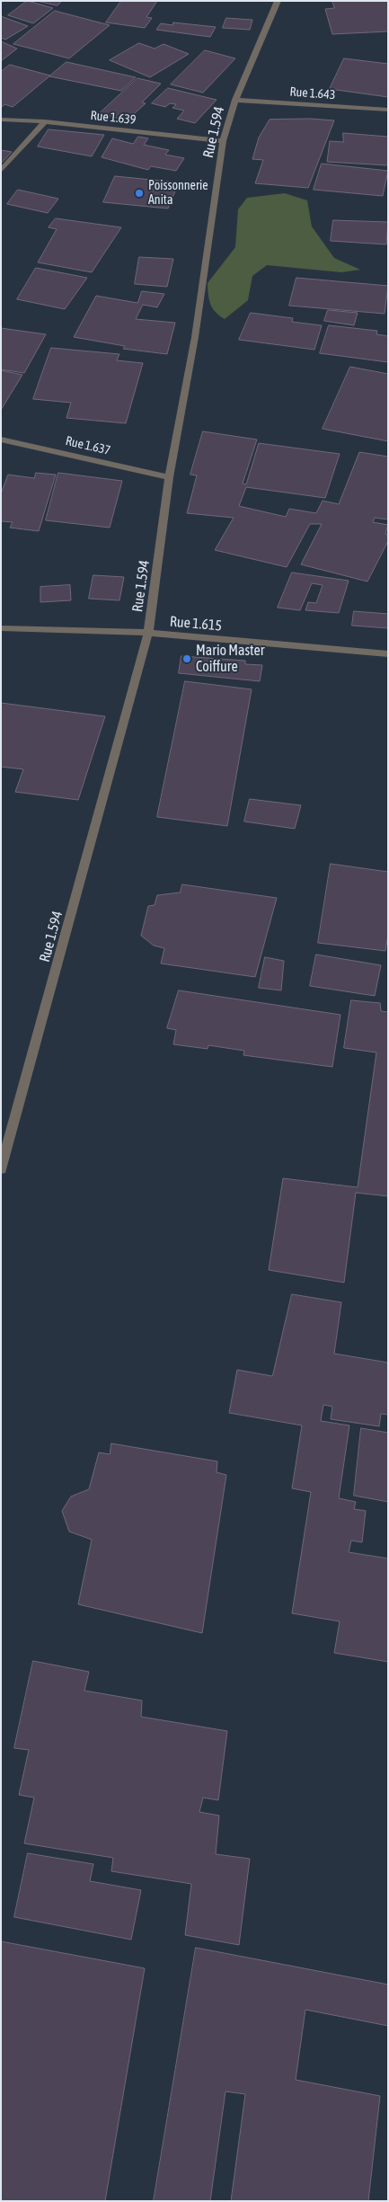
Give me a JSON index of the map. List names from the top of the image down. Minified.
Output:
{"streets":{"street":["Rue 1.643","Rue 1.639","Rue 1.594","Rue 1.637","Rue 1.615"]},"crossings":[["Rue 1.643","Rue 1.594"],["Rue 1.639","Rue 1.594"],["Rue 1.594","Rue 1.637"],["Rue 1.594","Rue 1.615"]],"places":["Poissonnerie Anita","Mario Master Coiffure"]}
